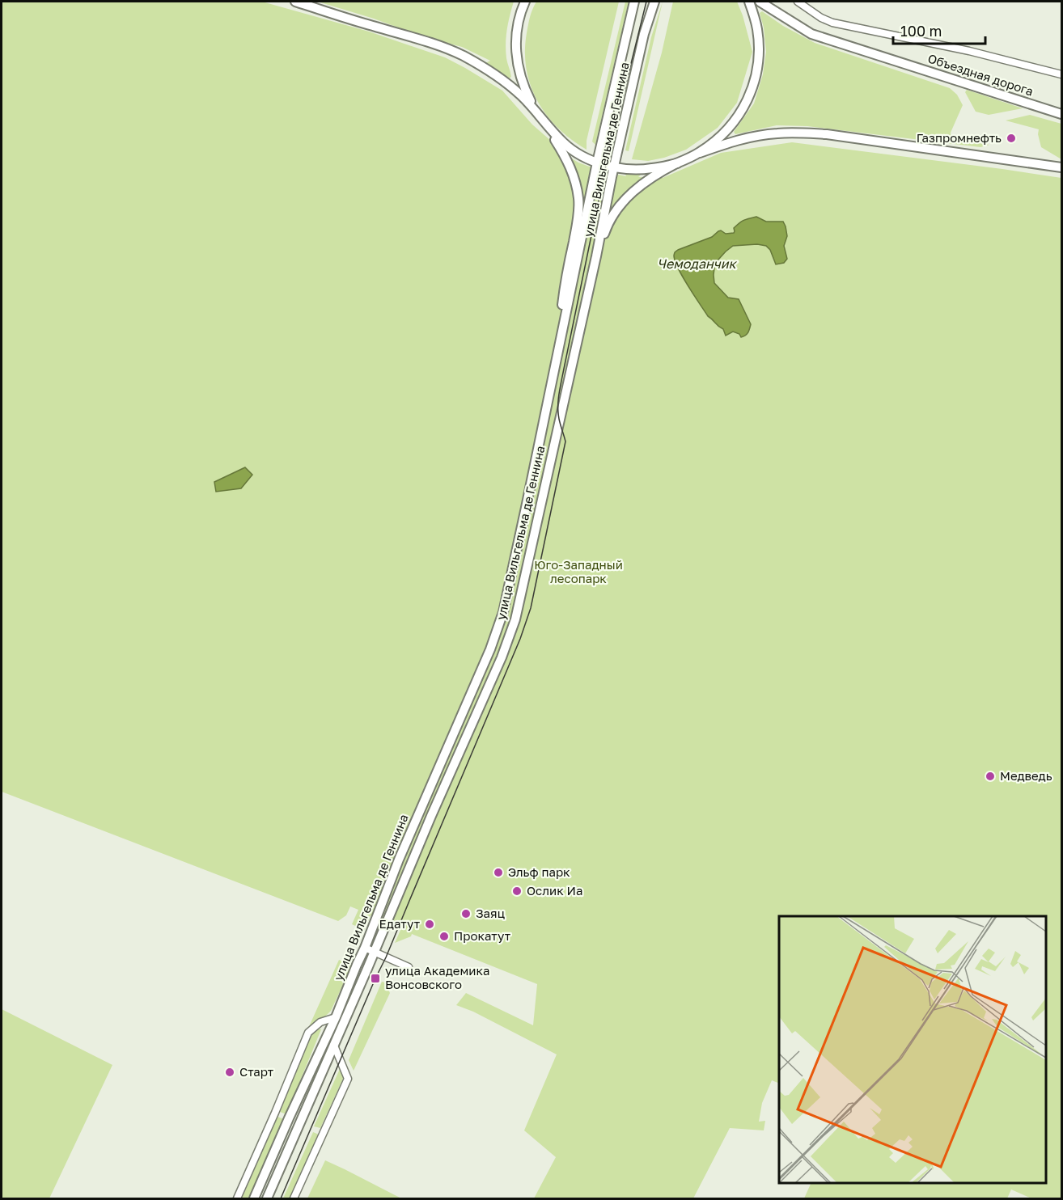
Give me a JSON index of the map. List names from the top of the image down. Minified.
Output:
{"streets":{"main road":["Объездная дорога","улица Вильгельма де Геннина"]},"water":["Чемоданчик"],"parks":["Юго-Западный лесопарк"],"places":{"other":["Газпромнефть","Медведь","Эльф парк","Ослик Иа","Заяц","Едатут","Прокатут","Старт"],"transit":["улица Академика Вонсовского"]},"scale_bar":"100 m"}
